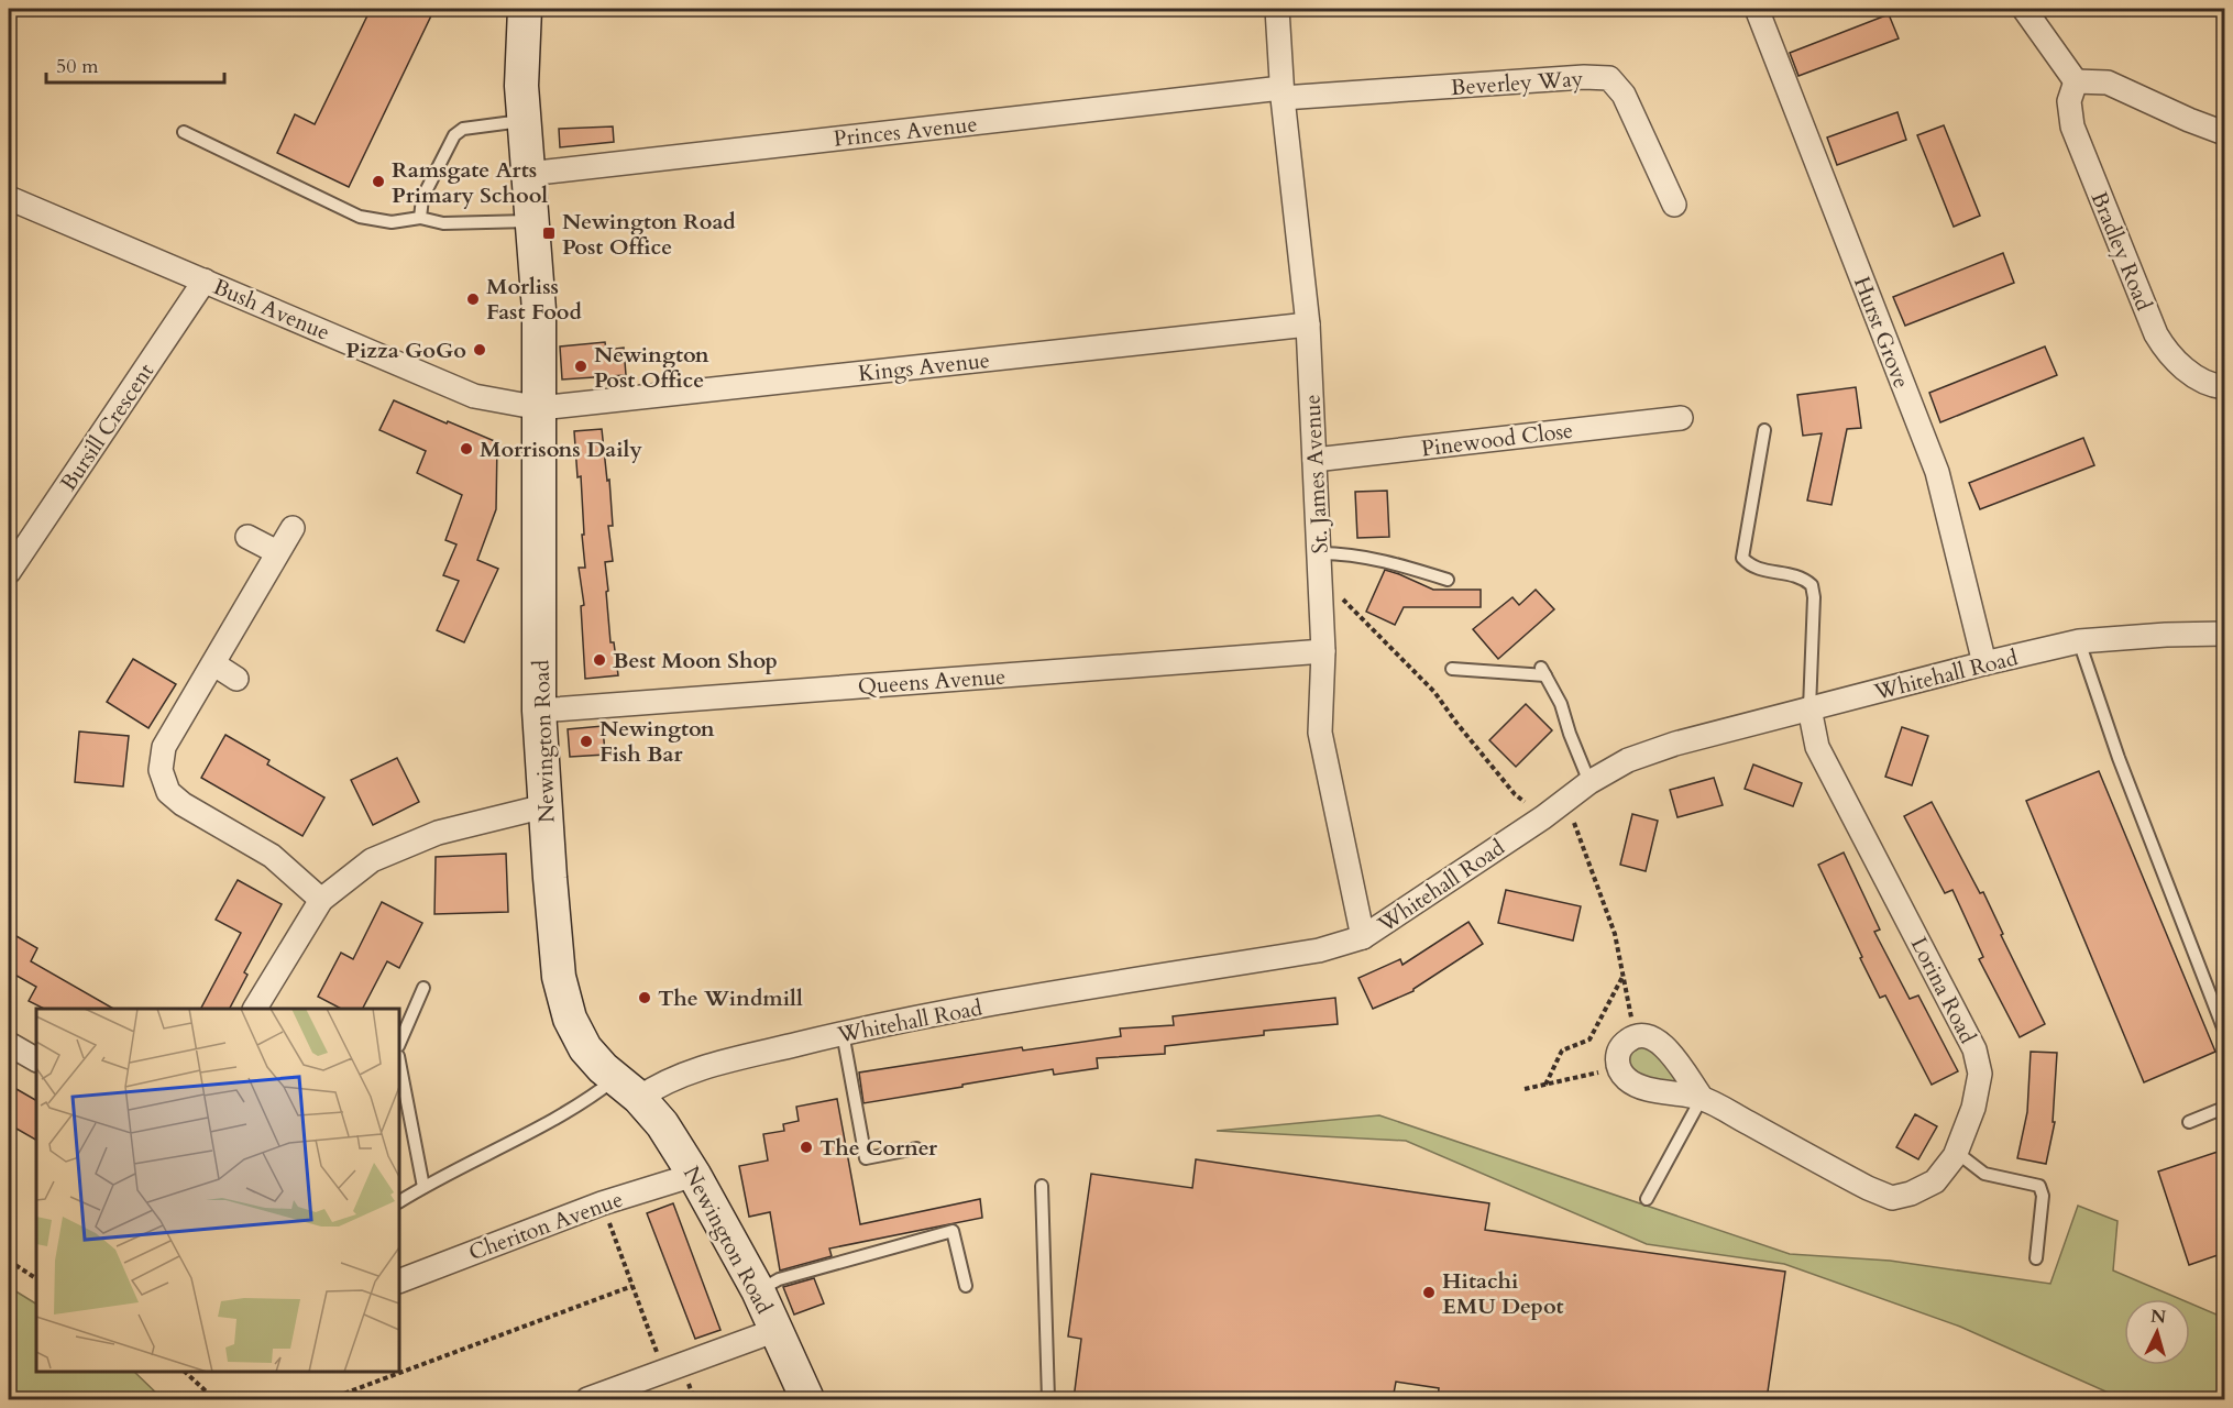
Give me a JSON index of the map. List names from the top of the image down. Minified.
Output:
{"streets":{"main road":["Newington Road"],"street":["Beverley Way","Princes Avenue","Bradley Road","Bush Avenue","Hurst Grove","Kings Avenue","Bursill Crescent","Pinewood Close","St. James Avenue","Whitehall Road","Queens Avenue","Lorina Road","Cheriton Avenue"]},"crossings":[["Beverley Way","Princes Avenue"],["Beverley Way","St. James Avenue"],["Princes Avenue","St. James Avenue"],["Princes Avenue","Newington Road"],["Bush Avenue","Kings Avenue"],["Bush Avenue","Bursill Crescent"],["Bush Avenue","Newington Road"],["Hurst Grove","Whitehall Road"],["Kings Avenue","St. James Avenue"],["Kings Avenue","Newington Road"],["Pinewood Close","St. James Avenue"],["St. James Avenue","Whitehall Road"],["St. James Avenue","Queens Avenue"],["Whitehall Road","Newington Road"],["Whitehall Road","Lorina Road"],["Queens Avenue","Newington Road"],["Newington Road","Cheriton Avenue"]],"places":{"other":["Ramsgate Arts Primary School","Morliss Fast Food","Pizza GoGo","Newington Post Office","Morrisons Daily","Best Moon Shop","Newington Fish Bar","The Windmill","The Corner","Hitachi EMU Depot"],"transit":["Newington Road Post Office"]},"scale_bar":"50 m","north":"top"}
